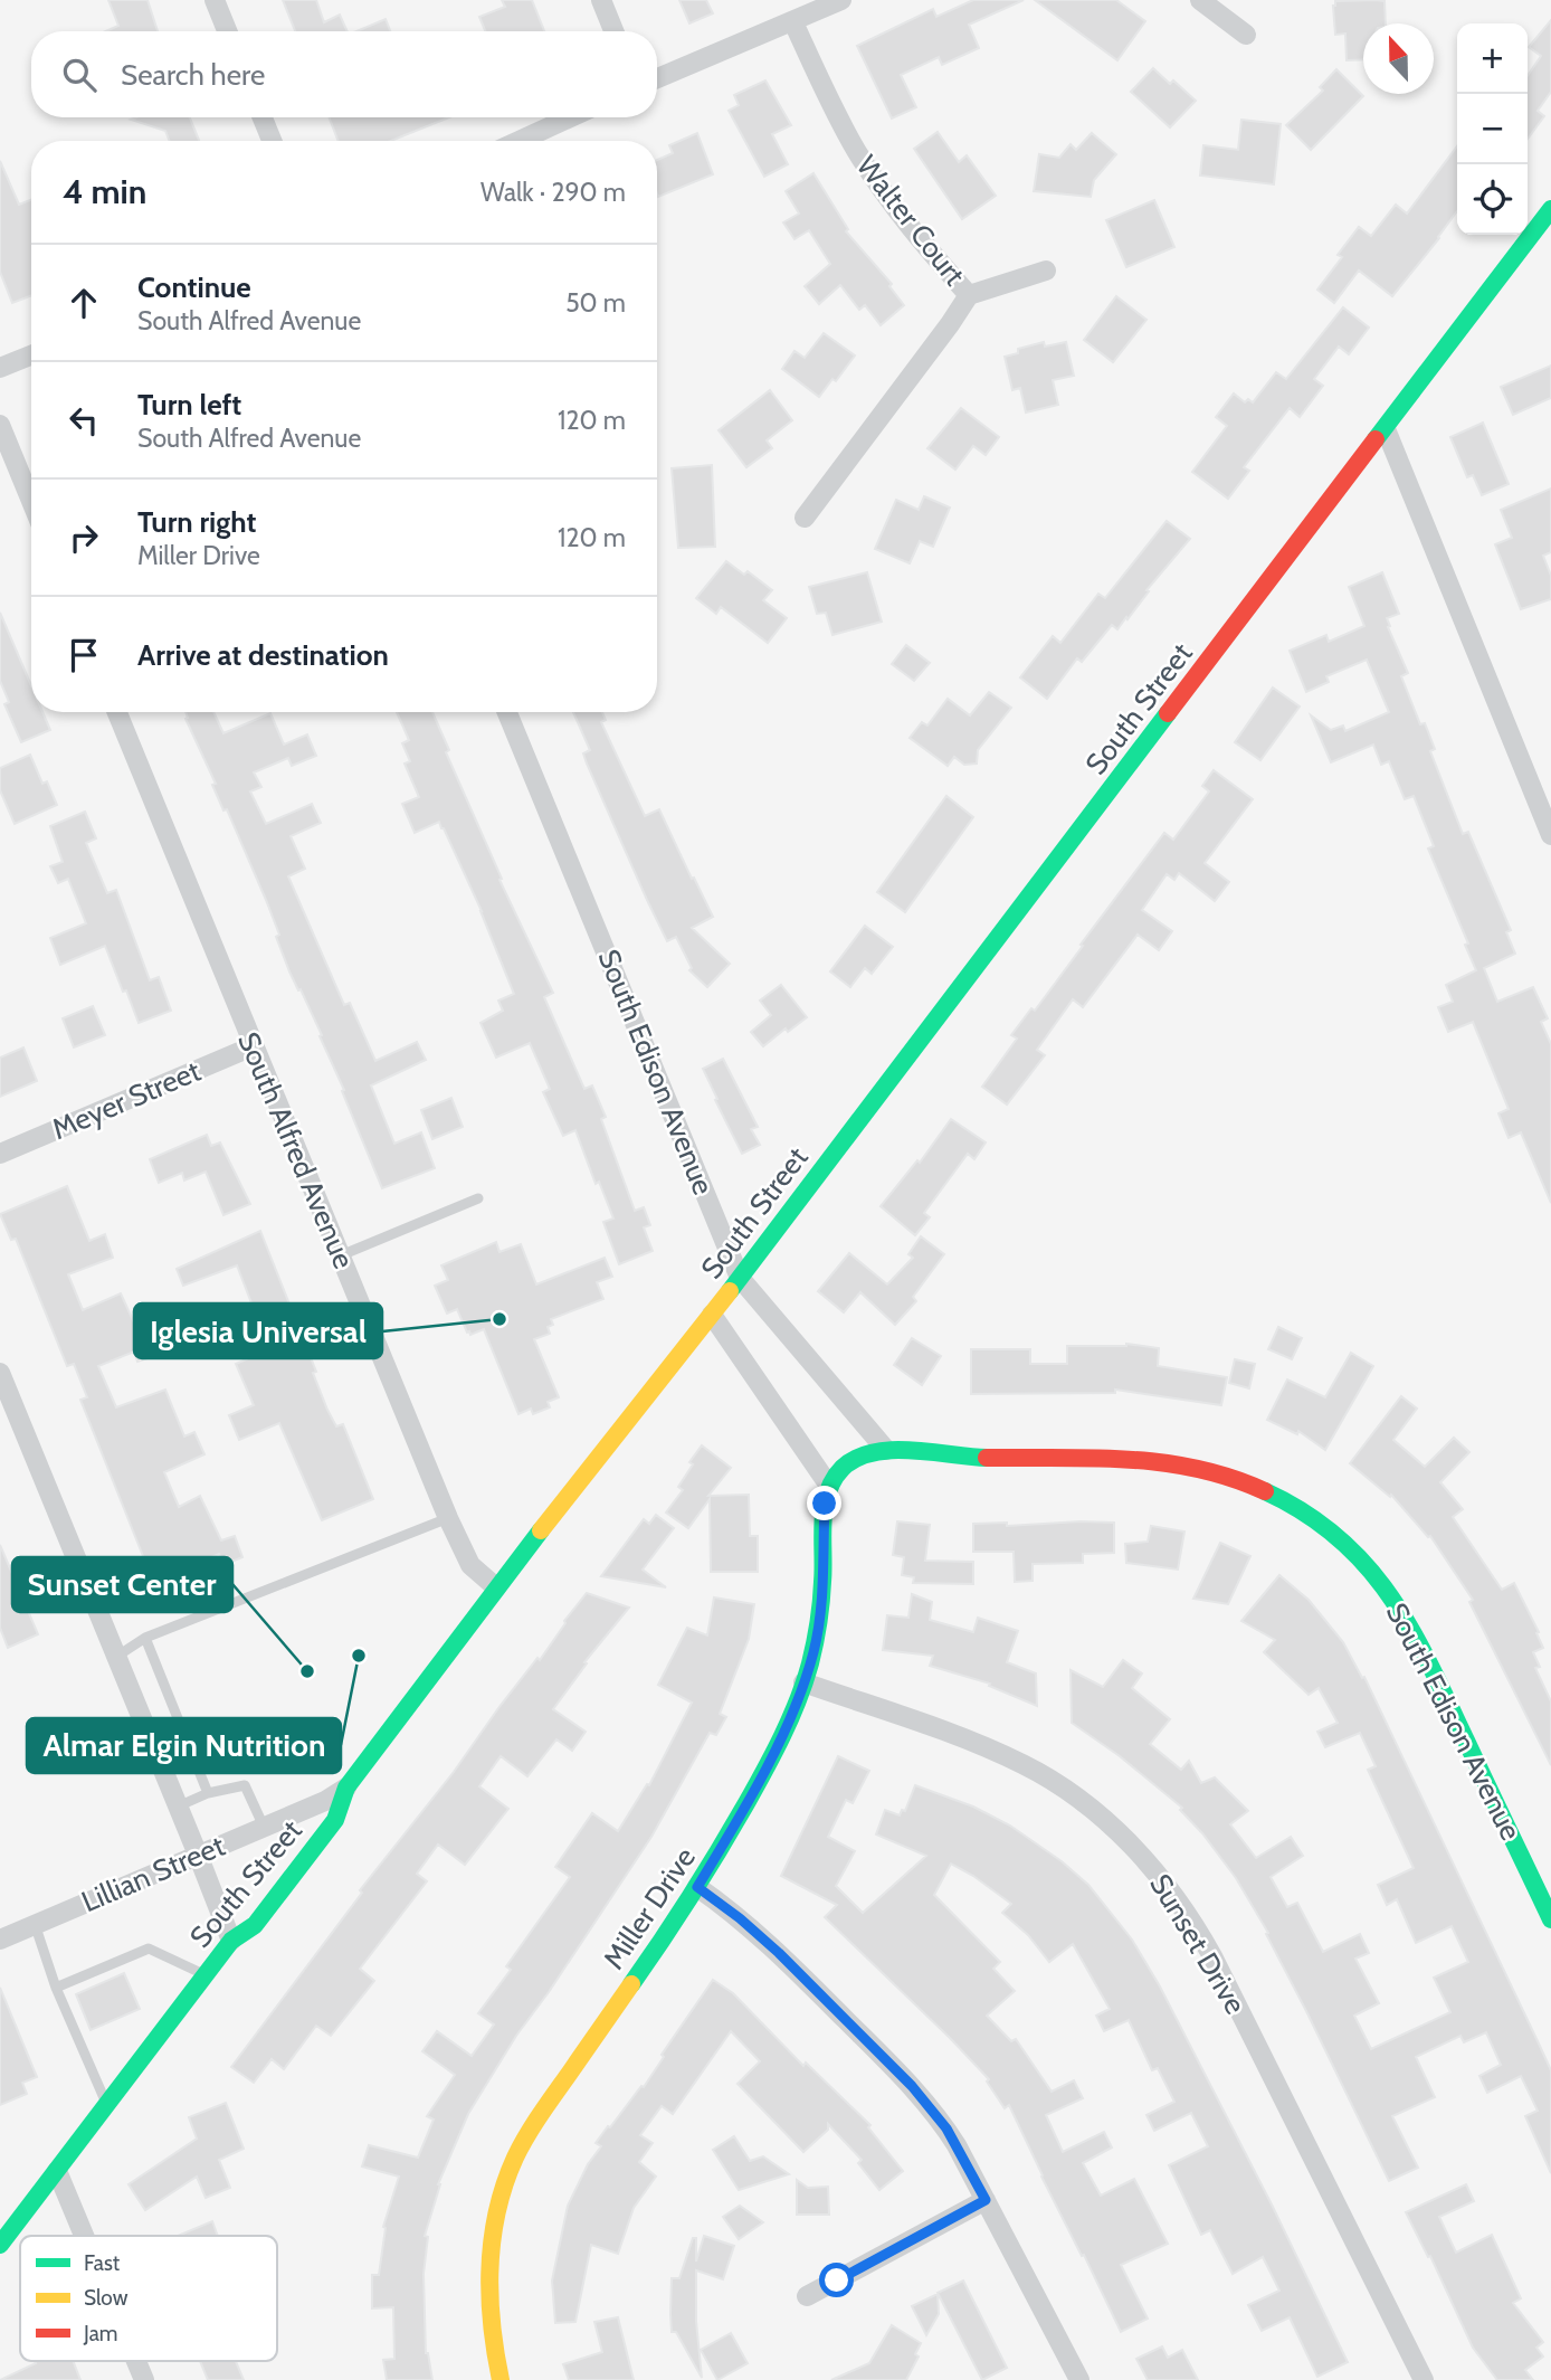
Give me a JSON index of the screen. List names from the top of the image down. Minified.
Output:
{"streets":{"street":["Walter Court","South Street","South Edison Avenue","Meyer Street","South Alfred Avenue","Lillian Street","Miller Drive","Sunset Drive"]},"crossings":[["South Street","South Edison Avenue"],["South Street","South Alfred Avenue"],["South Street","Lillian Street"],["South Edison Avenue","Miller Drive"],["Meyer Street","South Alfred Avenue"],["Miller Drive","Sunset Drive"]],"places":["Iglesia Universal","Almar Elgin Nutrition","Sunset Center"],"legend":["Fast","Slow","Jam"],"north":"top","page":{"map_buttons":["+","−"],"search":"Search here","heading":["4 min","Walk · 290 m"],"list":[["Continue","South Alfred Avenue","50 m"],["Turn left","South Alfred Avenue","120 m"],["Turn right","Miller Drive","120 m"],"Arrive at destination"]}}
